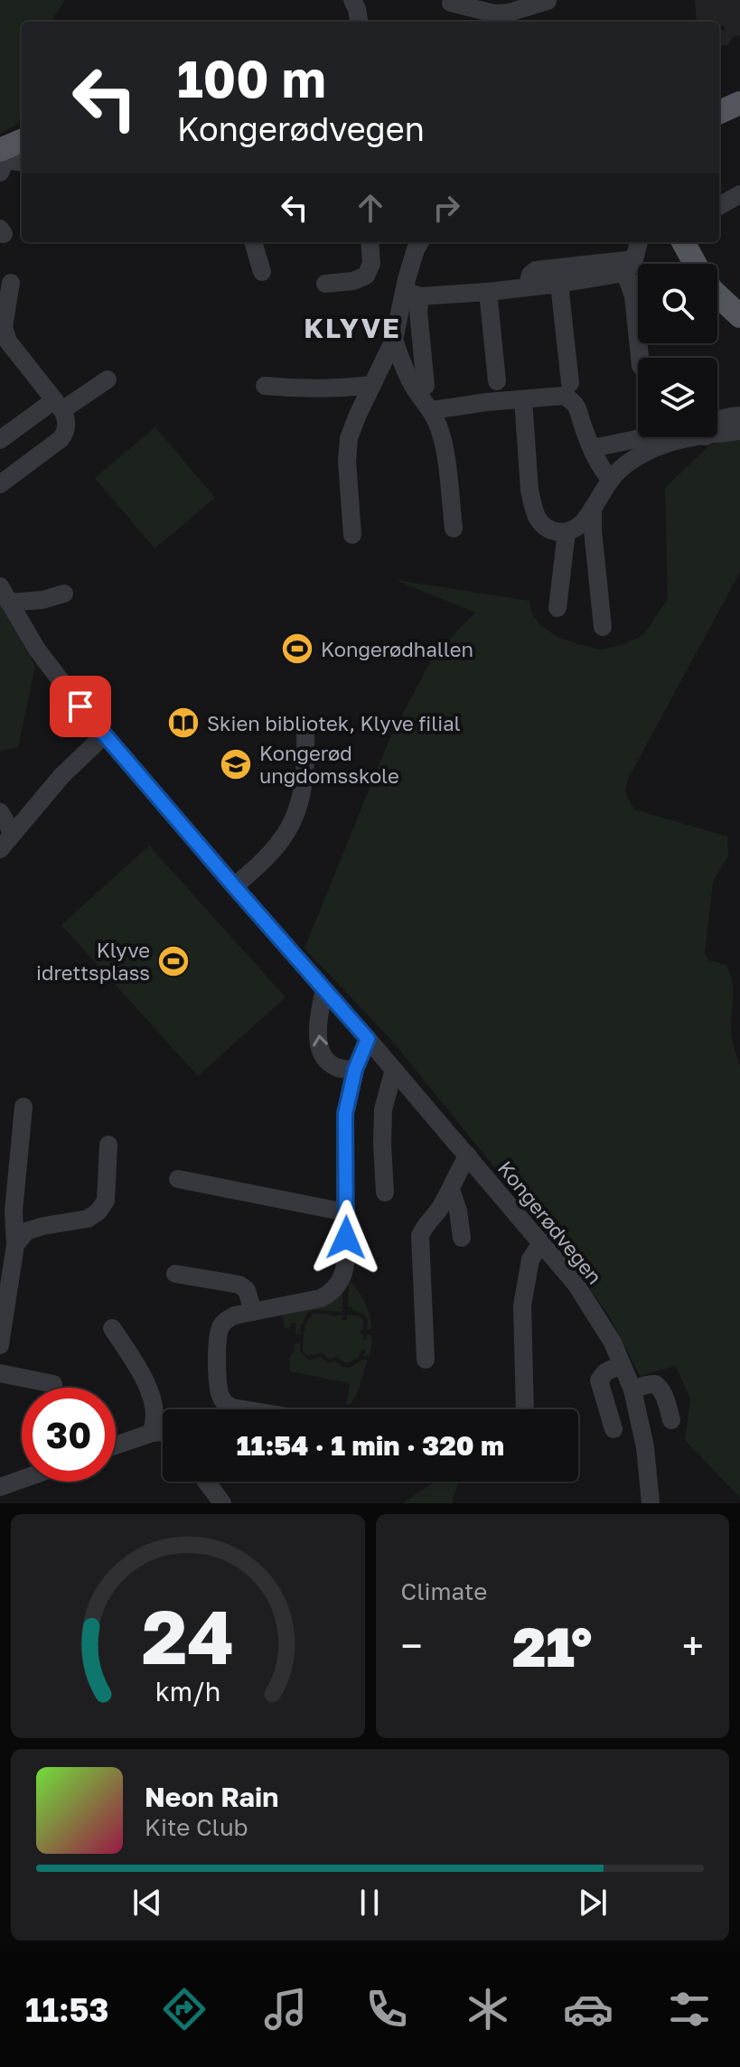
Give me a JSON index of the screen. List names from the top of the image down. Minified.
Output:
{"streets":{"street":["Kongerødvegen"]},"districts":["KLYVE"],"places":{"sports":["Kongerødhallen","Klyve idrettsplass"],"library":["Skien bibliotek, Klyve filial"],"school or university":["Kongerød ungdomsskole"]},"page":{"turn":["100 m","Kongerødvegen"],"limit":"30","trip":"11:54 · 1 min · 320 m","tile":"Climate","heat":["−","21°","+"],"song":["Neon Rain","Kite Club"],"tabs":"11:53","gauge":["24","km/h"]}}
